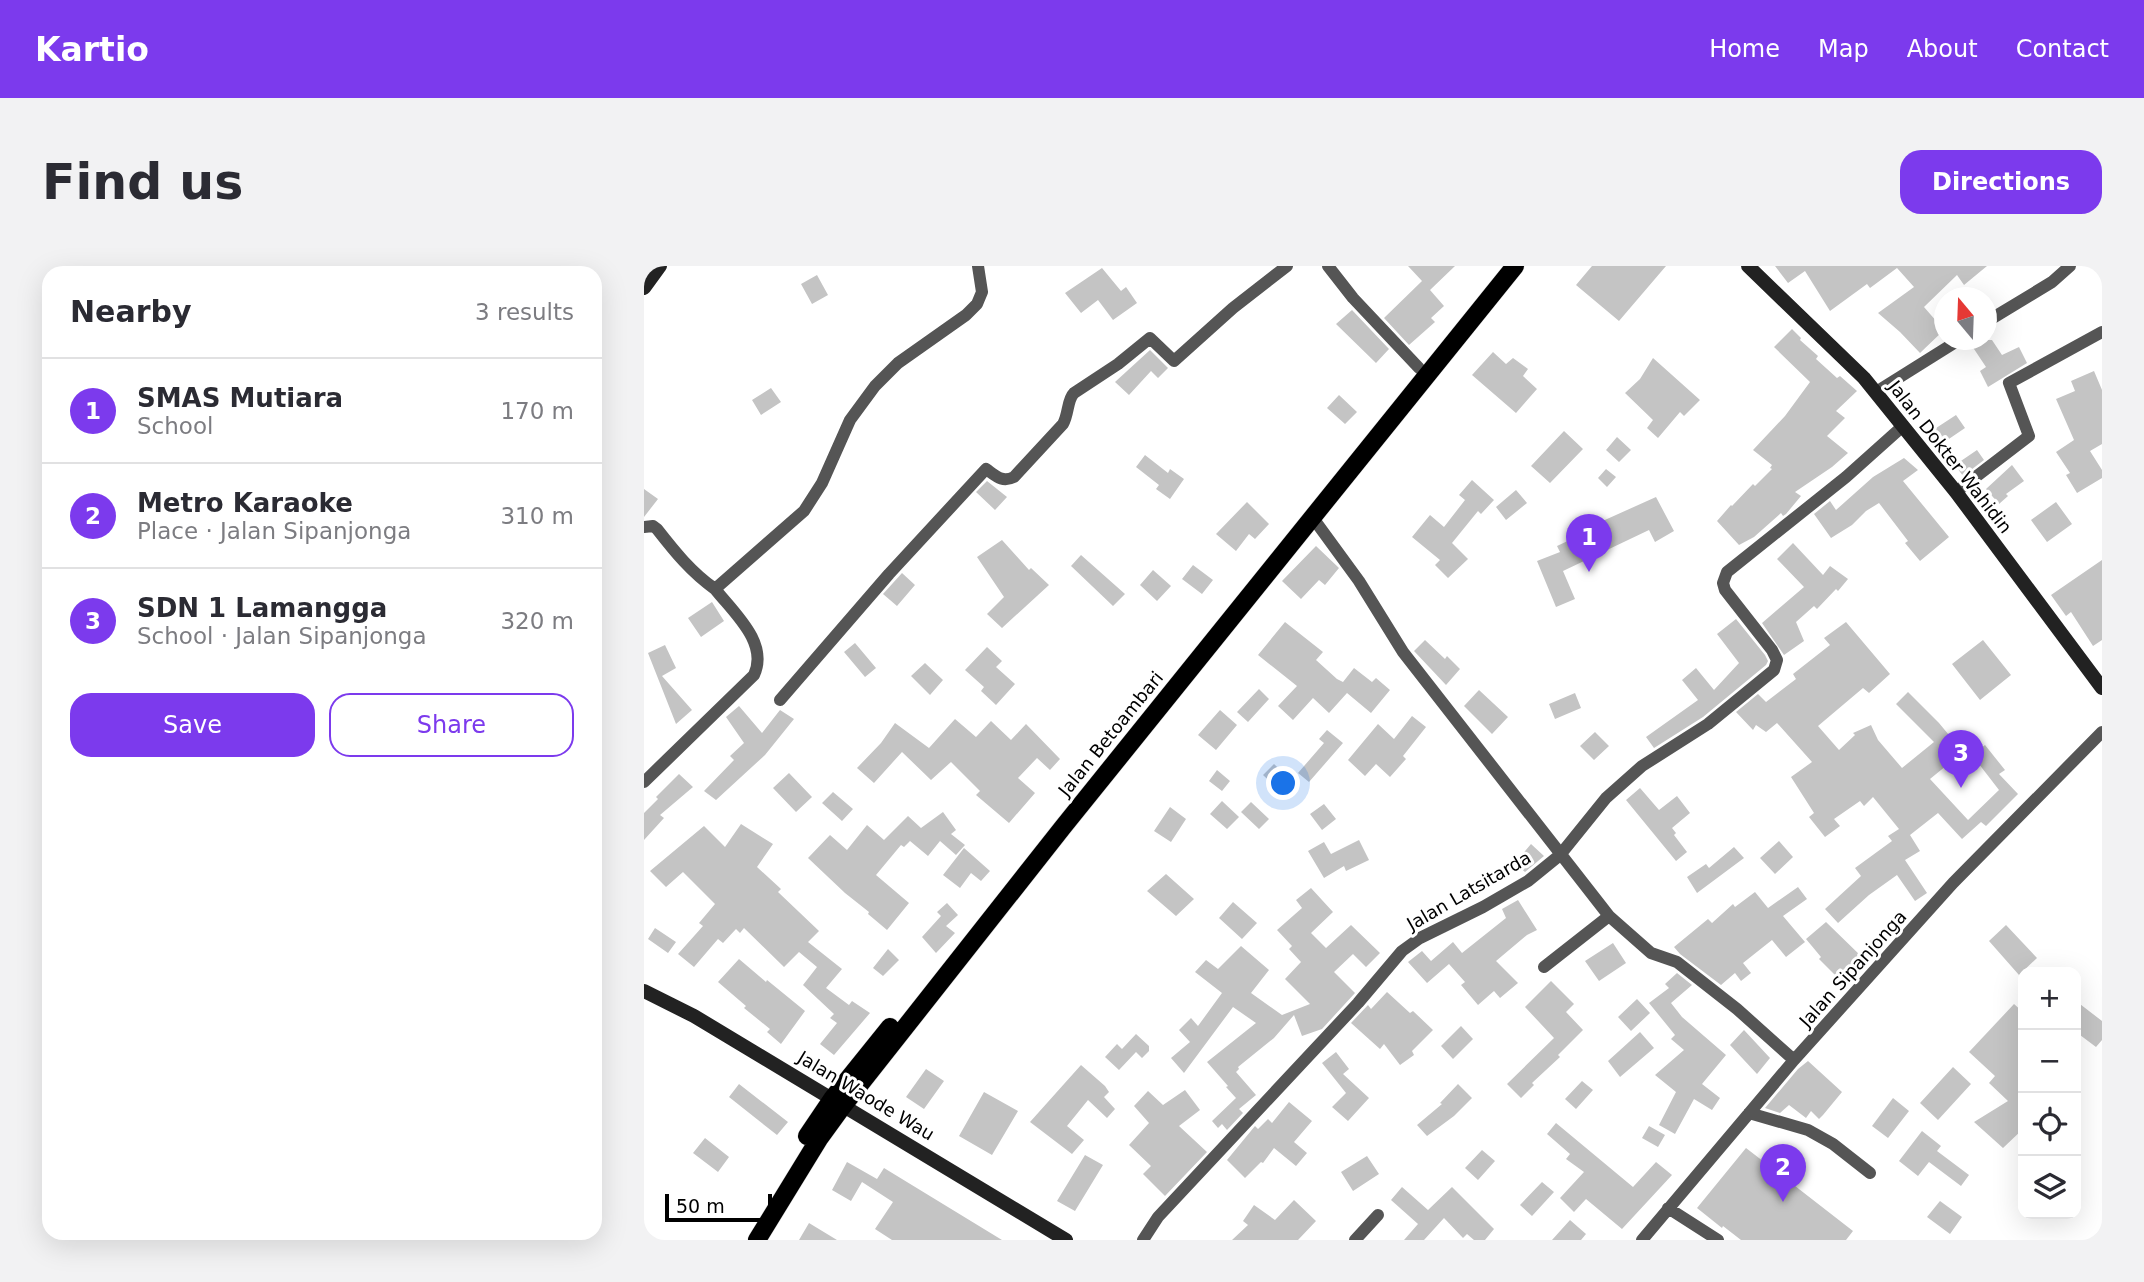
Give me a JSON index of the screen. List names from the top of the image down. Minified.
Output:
{"streets":{"main road":["Jalan Betoambari"],"street":["Jalan Dokter Wahidin","Jalan Latsitarda","Jalan Sipanjonga","Jalan Waode Wau"]},"crossings":[["Jalan Dokter Wahidin","Jalan Latsitarda"],["Jalan Betoambari","Jalan Waode Wau"]],"scale_bar":"50 m","north":"top","page":{"header":"Kartio","nav":["Home","Map","About","Contact"],"buttons":["Directions",["Save","Share"]],"title":"Find us","heading":["Nearby","3 results"],"list":[{"mark":"1","name":"SMAS Mutiara","note":"School","value":"170 m"},{"mark":"2","name":"Metro Karaoke","note":"Place · Jalan Sipanjonga","value":"310 m"},{"mark":"3","name":"SDN 1 Lamangga","note":"School · Jalan Sipanjonga","value":"320 m"}],"pins":["1","3","2"],"map_buttons":["+","−"],"scale":"50 m"}}
